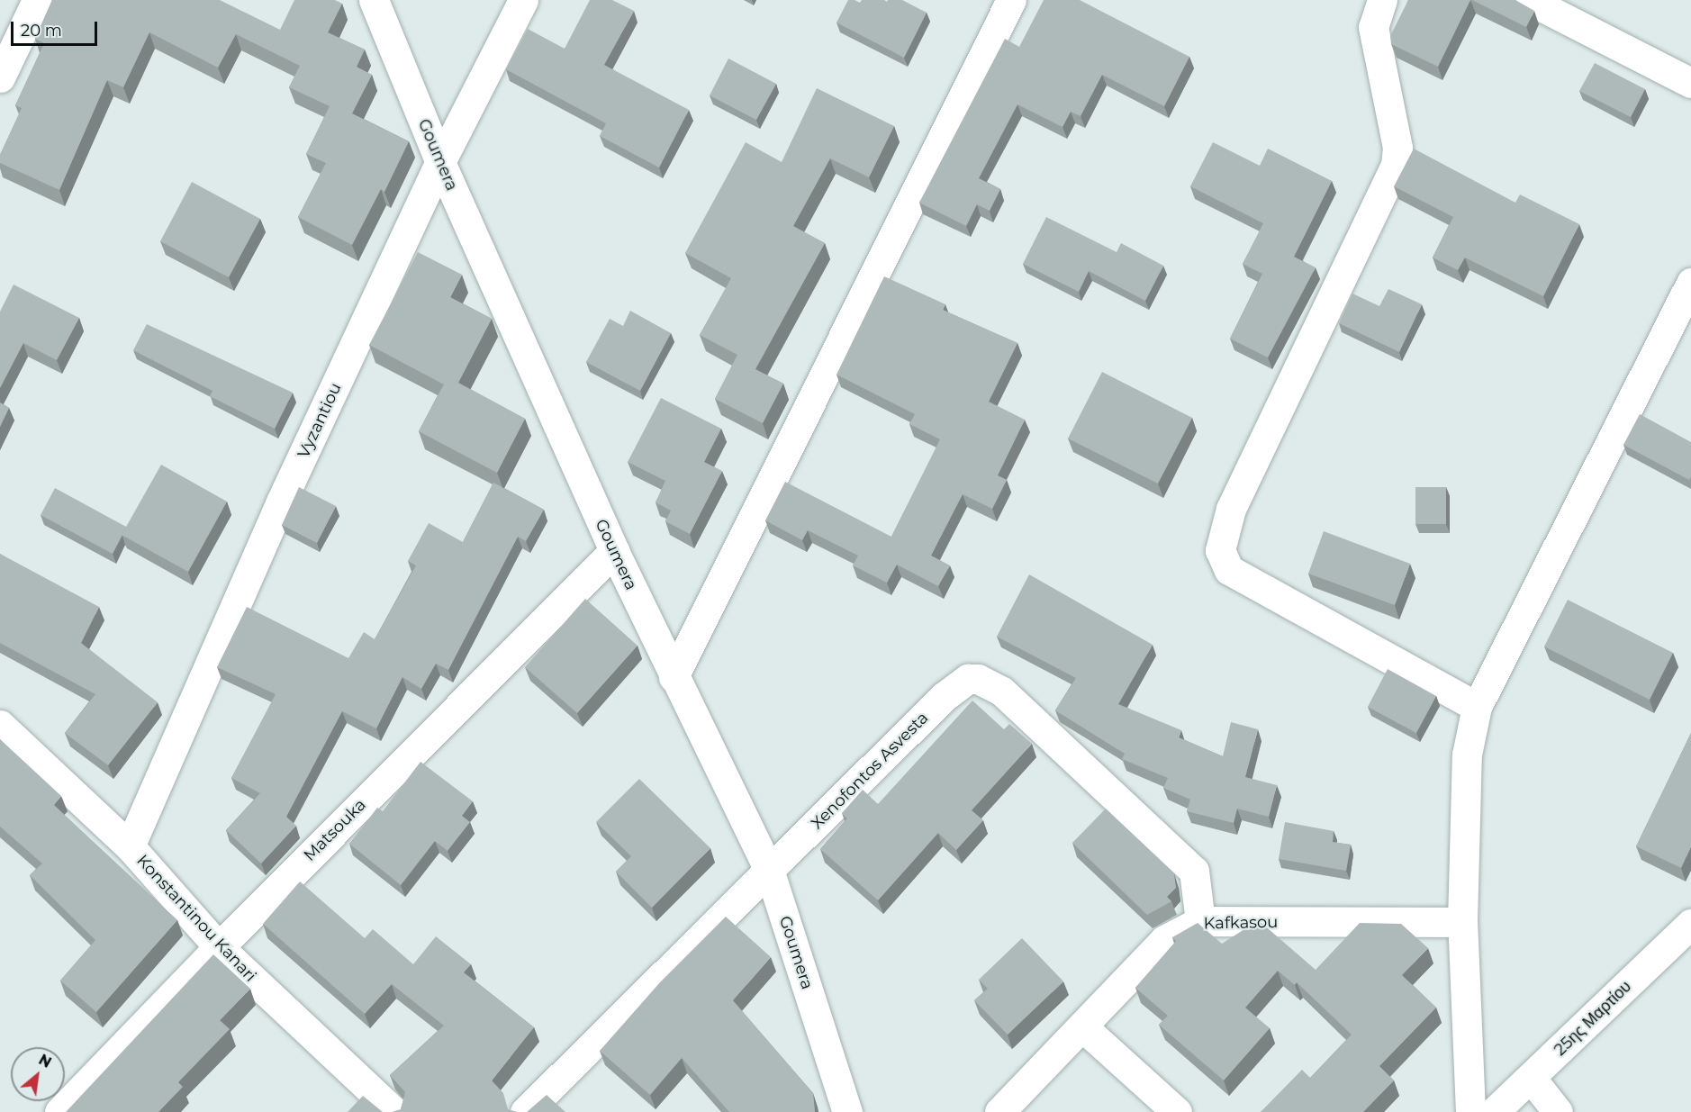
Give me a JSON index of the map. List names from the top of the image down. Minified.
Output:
{"streets":{"street":["Goumera","Vyzantiou","Xenofontos Asvesta","Matsouka","Konstantinou Kanari","Kafkasou","25ης Μαρτίου"]},"crossings":[["Goumera","Vyzantiou"],["Goumera","Xenofontos Asvesta"],["Goumera","Matsouka"],["Vyzantiou","Konstantinou Kanari"],["Xenofontos Asvesta","Kafkasou"],["Matsouka","Konstantinou Kanari"]],"scale_bar":"20 m","north":"top right"}
